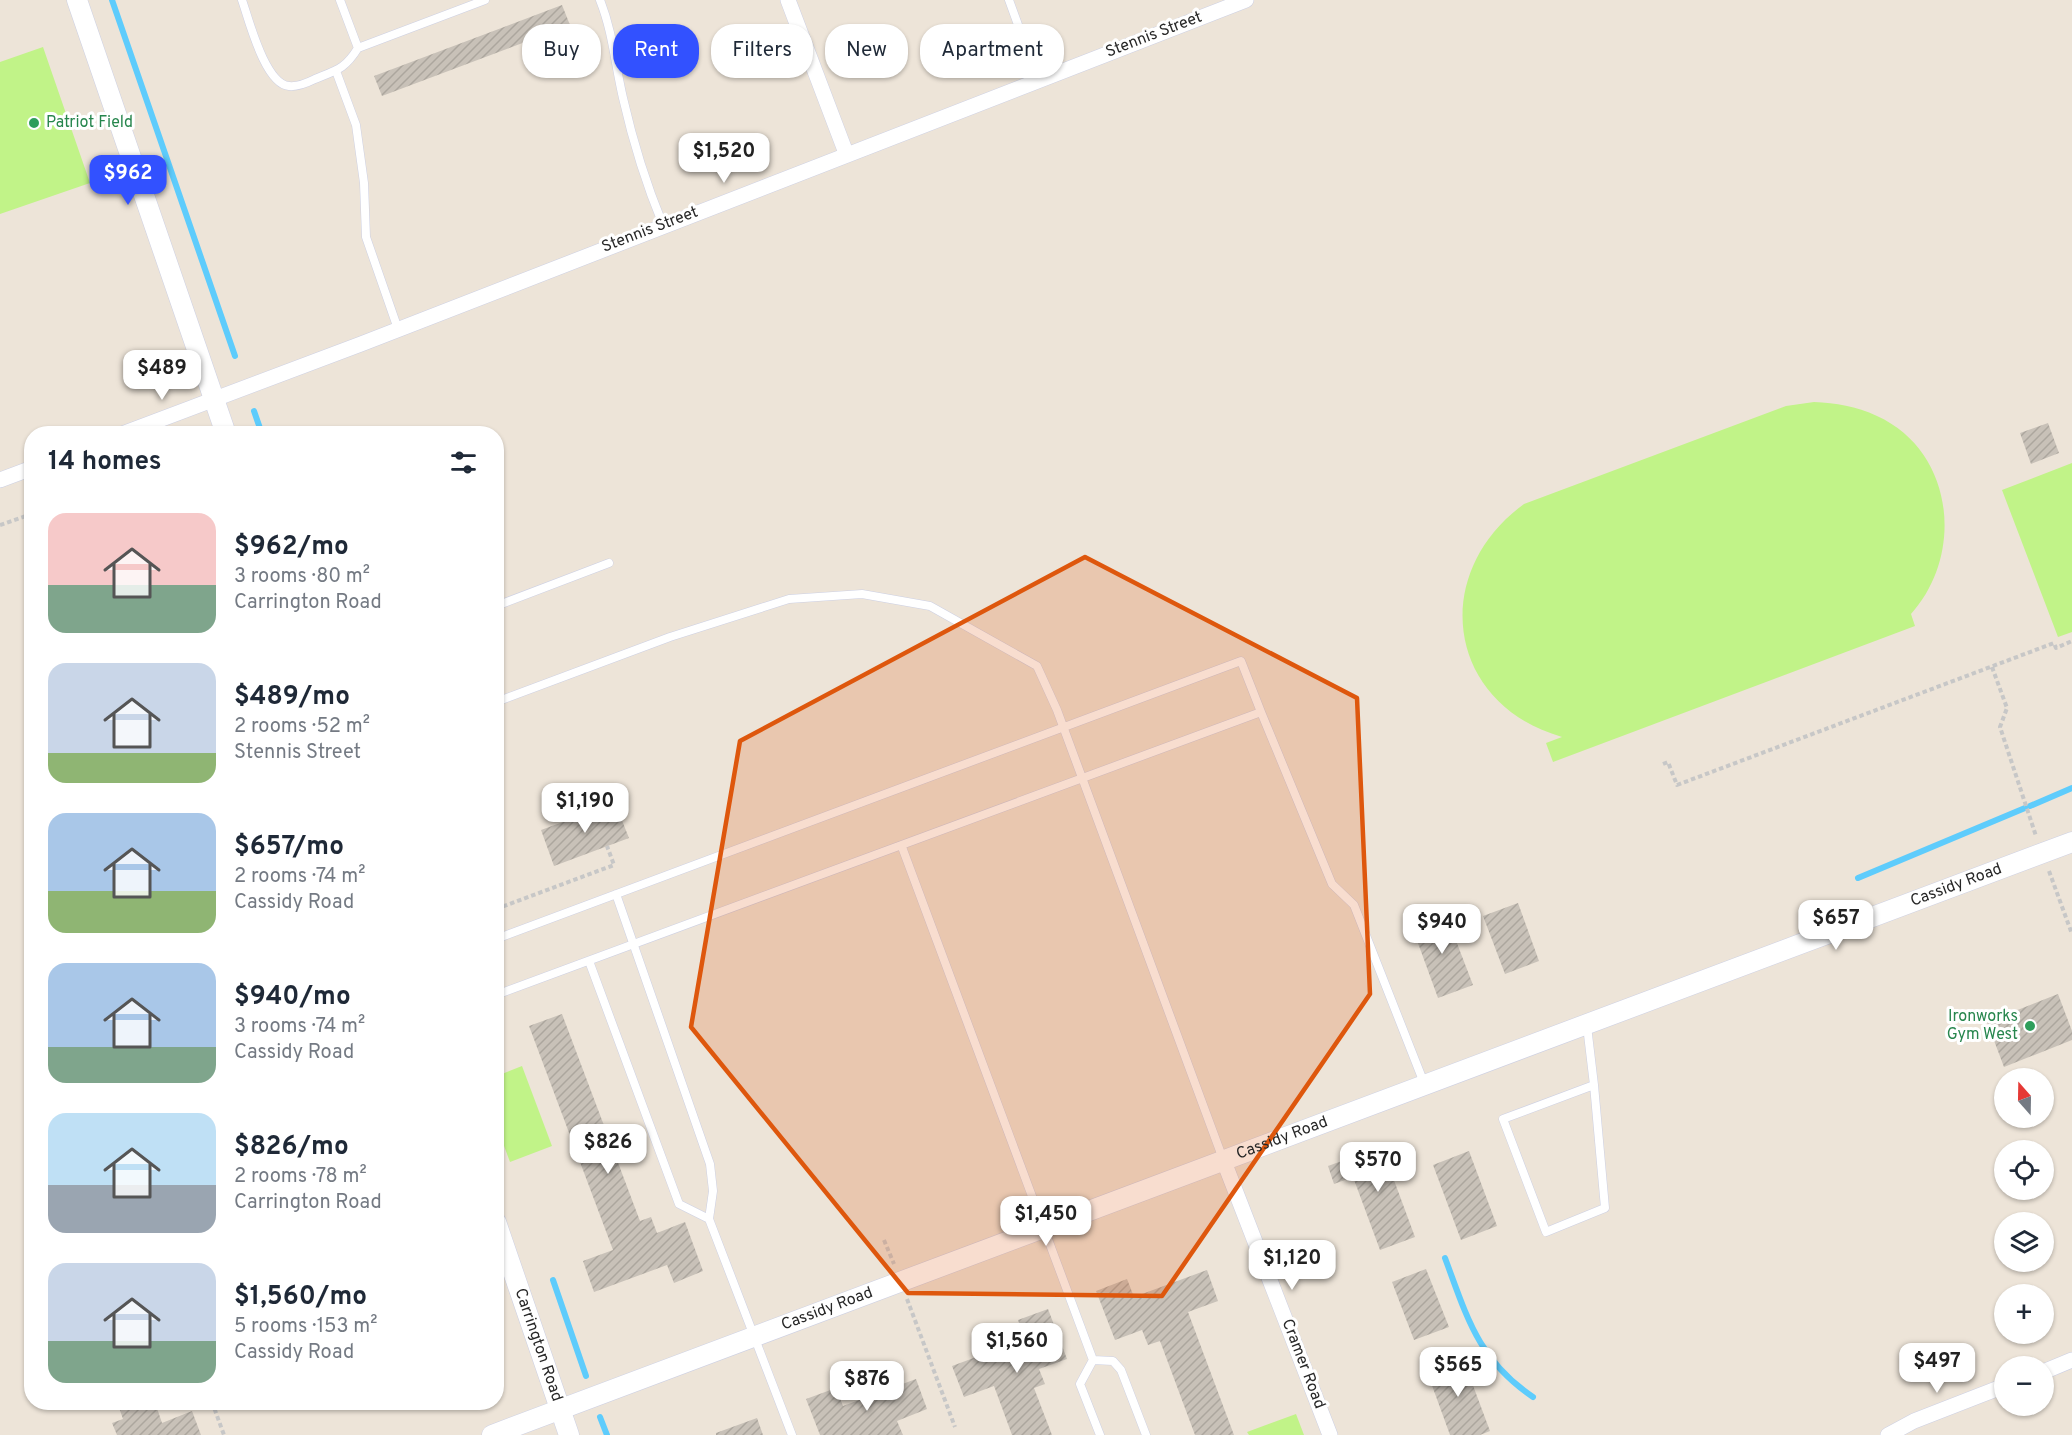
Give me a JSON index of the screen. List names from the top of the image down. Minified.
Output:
{"streets":{"street":["Stennis Street","Cassidy Road","Carrington Road","Cramer Road"]},"crossings":[["Cassidy Road","Carrington Road"],["Cassidy Road","Cramer Road"]],"places":["Patriot Field","Ironworks Gym West"],"north":"top","page":{"chip":["Buy","Rent","Filters","New","Apartment"],"price":["$1,520","$962","$489","$1,190","$657","$940","$826","$570","$1,450","$1,120","$1,560","$497","$565","$876"],"heading":"14 homes","list":[{"name":"$962/mo","note":"3 rooms · 80 m² · Carrington Road"},{"name":"$489/mo","note":"2 rooms · 52 m² · Stennis Street"},{"name":"$657/mo","note":"2 rooms · 74 m² · Cassidy Road"},{"name":"$940/mo","note":"3 rooms · 74 m² · Cassidy Road"},{"name":"$826/mo","note":"2 rooms · 78 m² · Carrington Road"},{"name":"$1,560/mo","note":"5 rooms · 153 m² · Cassidy Road"}],"map_buttons":["+","−"]}}
